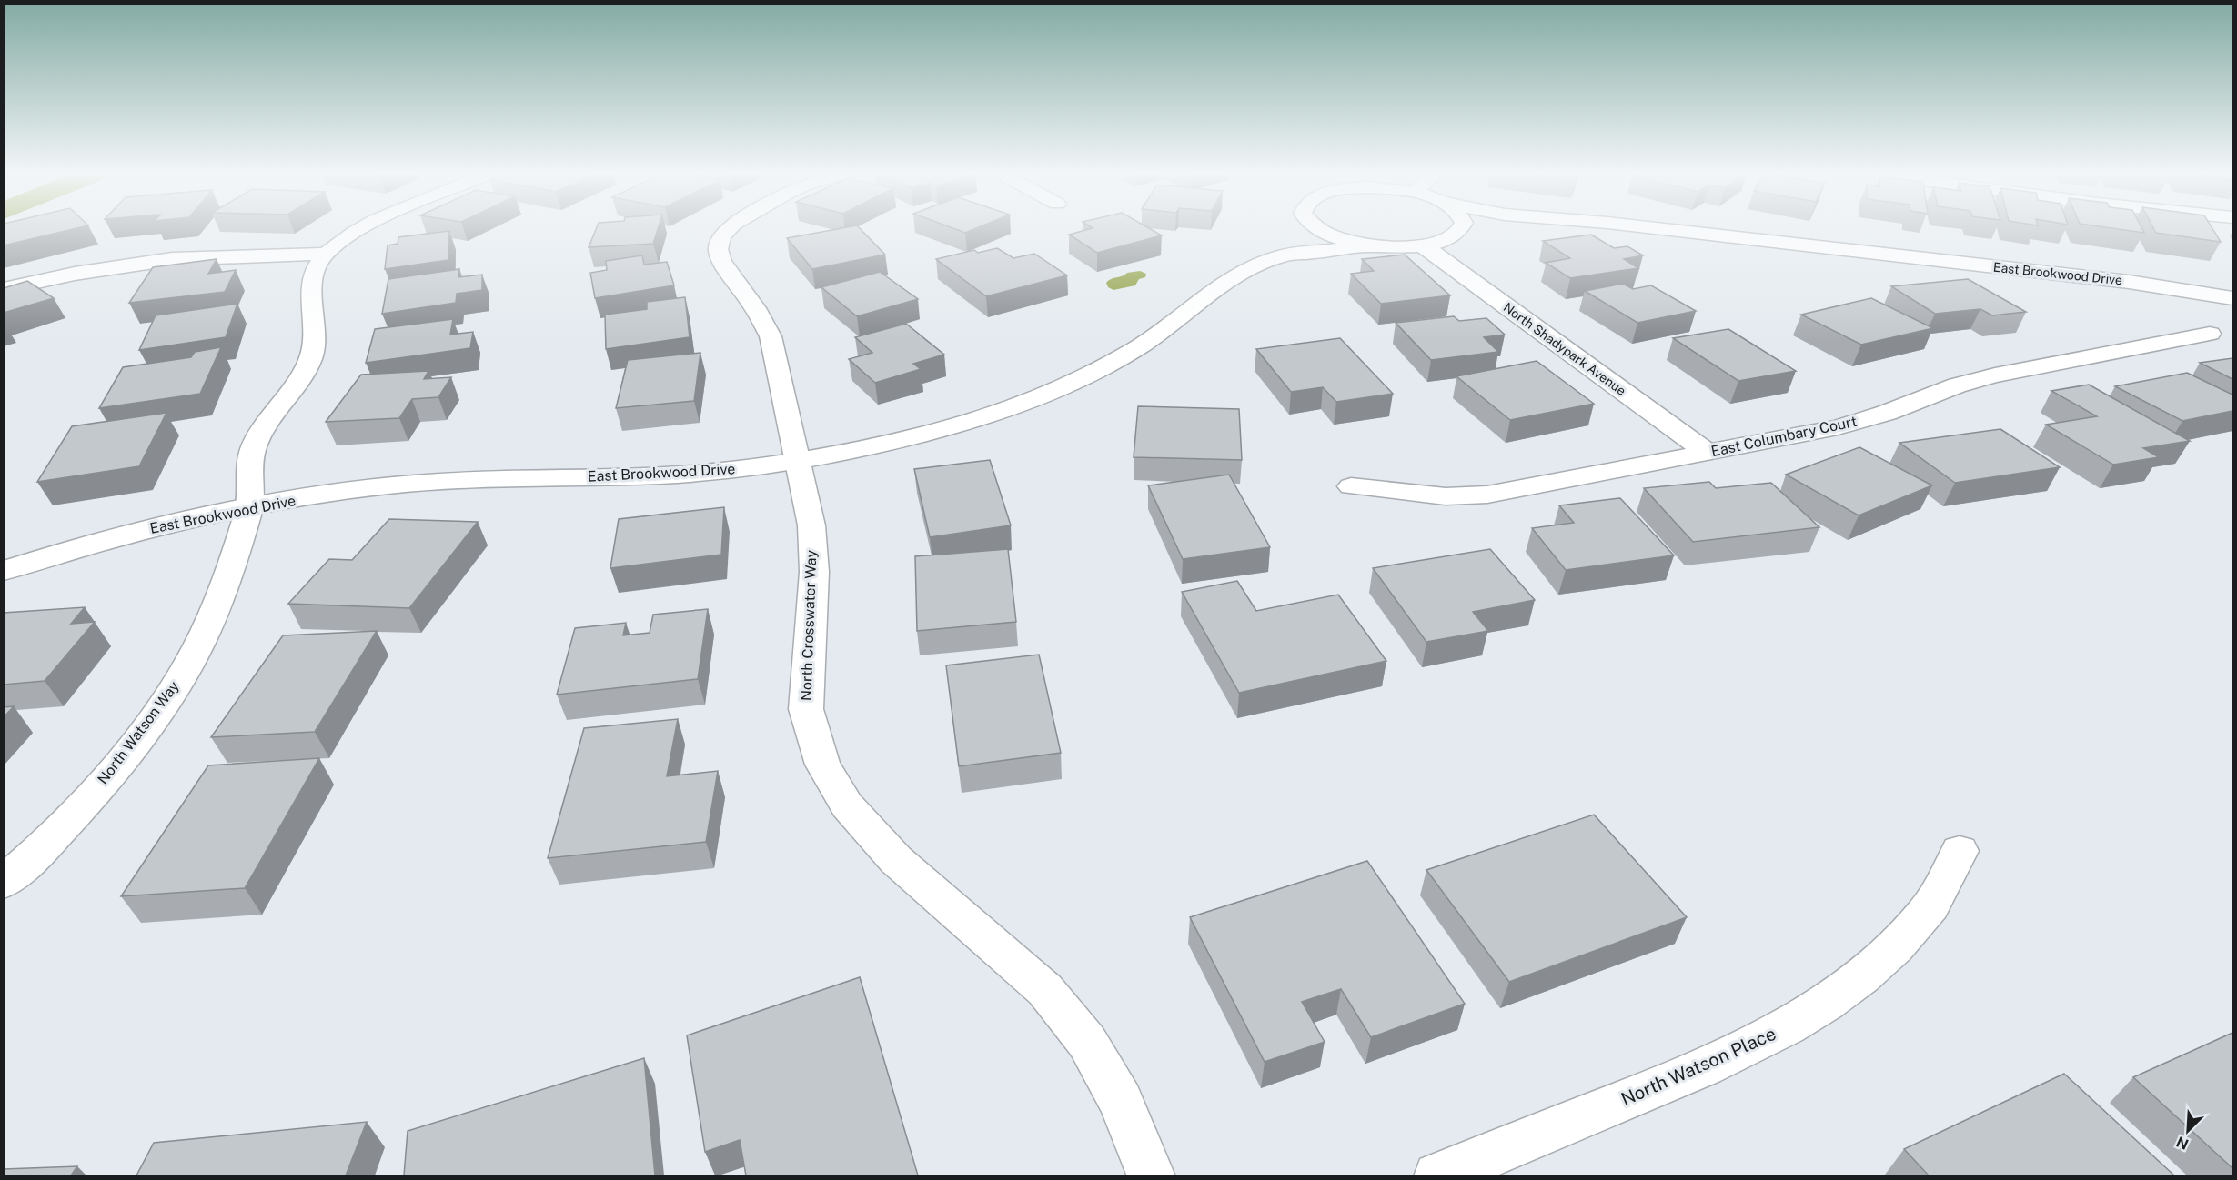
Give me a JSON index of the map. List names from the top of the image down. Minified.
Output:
{"streets":{"street":["East Brookwood Drive","North Shadypark Avenue","East Columbary Court","North Crosswater Way","North Watson Way","North Watson Place"]},"crossings":[["East Brookwood Drive","North Shadypark Avenue"],["East Brookwood Drive","North Crosswater Way"],["East Brookwood Drive","North Watson Way"],["North Shadypark Avenue","East Columbary Court"]],"north":"bottom left"}
